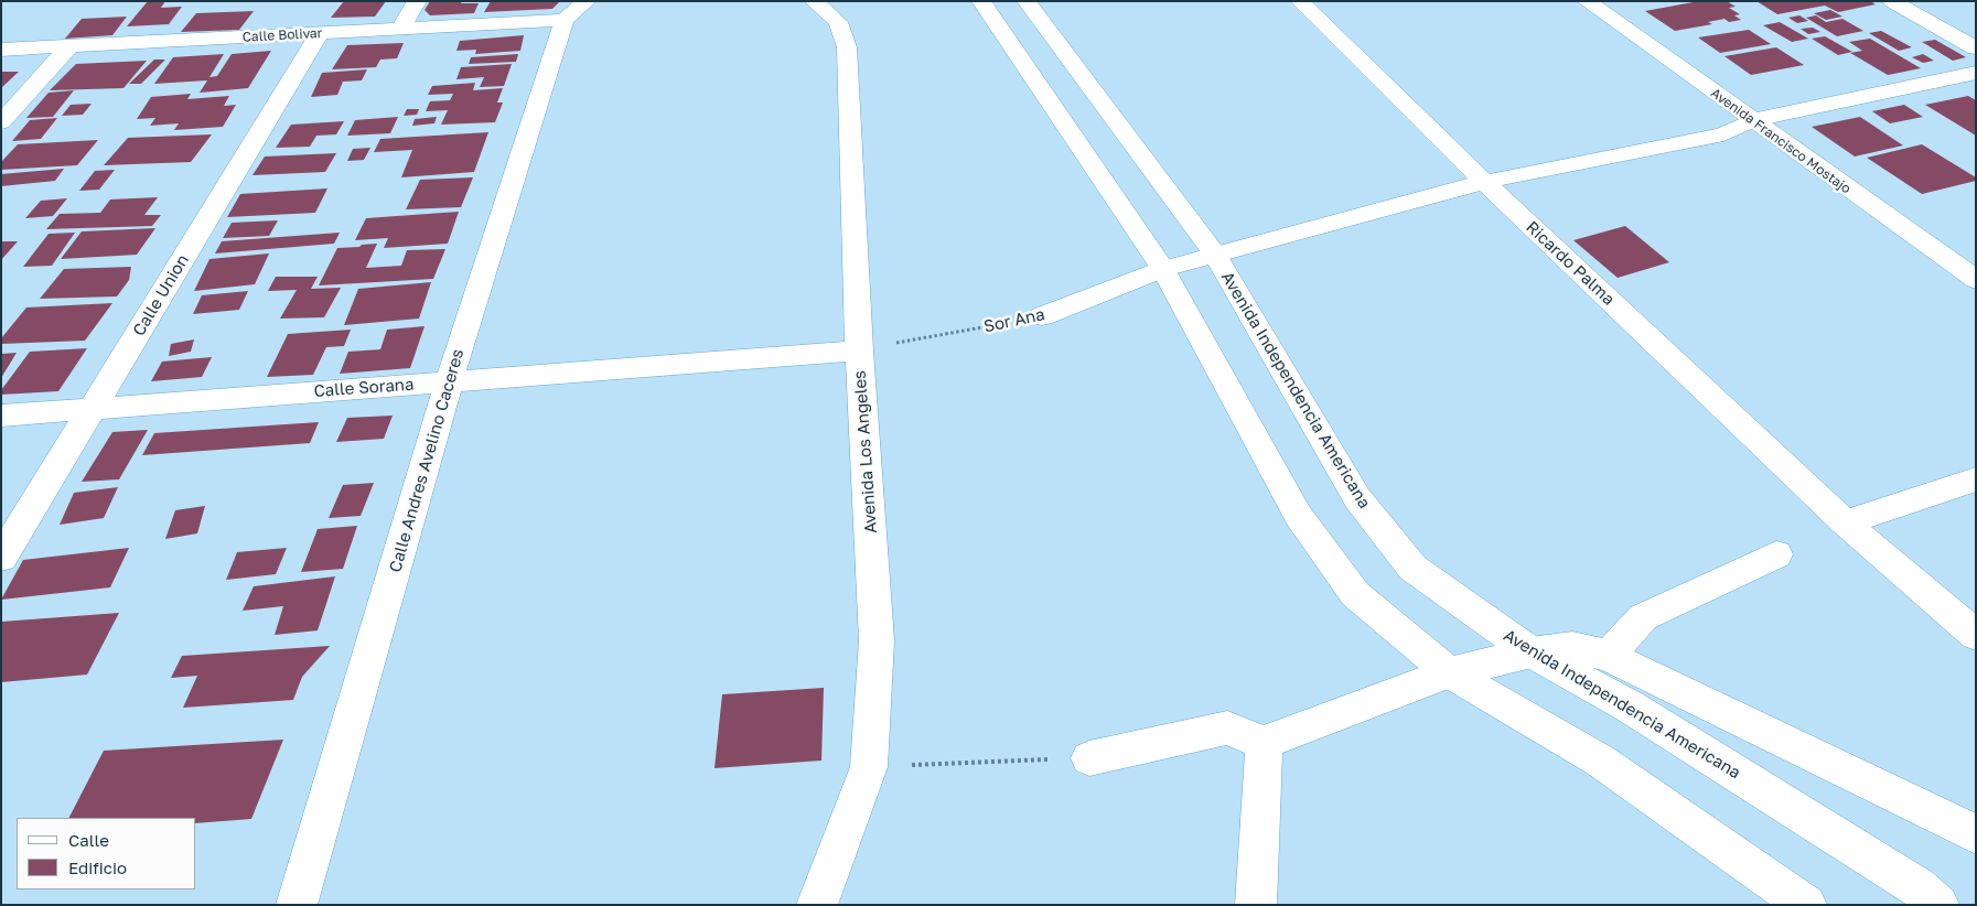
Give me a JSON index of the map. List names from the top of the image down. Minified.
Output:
{"streets":{"street":["Calle Bolivar","Avenida Francisco Mostajo","Ricardo Palma","Calle Union","Sor Ana","Calle Sorana","Avenida Independencia Americana","Avenida Los Angeles","Calle Andres Avelino Caceres"]},"crossings":[["Calle Bolivar","Calle Union"],["Calle Bolivar","Calle Andres Avelino Caceres"],["Avenida Francisco Mostajo","Sor Ana"],["Ricardo Palma","Sor Ana"],["Calle Union","Calle Sorana"],["Sor Ana","Calle Sorana"],["Sor Ana","Avenida Independencia Americana"],["Sor Ana","Avenida Los Angeles"],["Calle Sorana","Avenida Los Angeles"],["Calle Sorana","Calle Andres Avelino Caceres"]],"legend":["Calle","Edificio"]}
